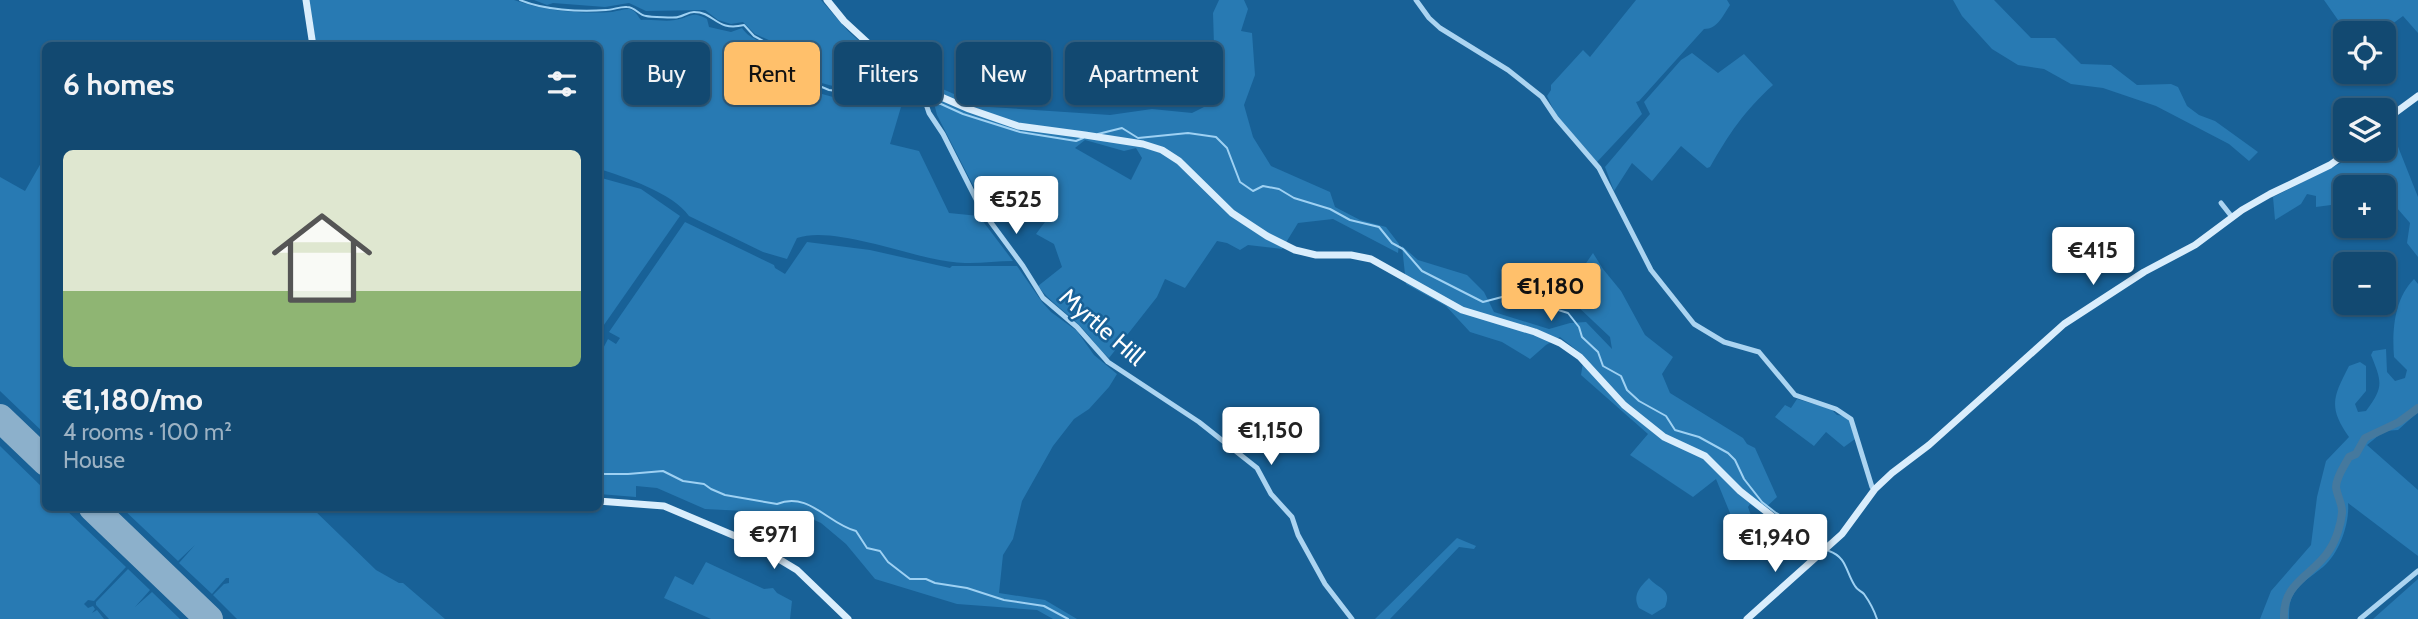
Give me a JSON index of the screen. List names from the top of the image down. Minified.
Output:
{"streets":{"street":["Myrtle Hill"]},"page":{"map_buttons":["+","−"],"chip":["Buy","Rent","Filters","New","Apartment"],"heading":"6 homes","list":[{"name":"€1,180/mo","note":"4 rooms · 100 m² · House"}],"price":["€525","€415","€1,180","€1,150","€971","€1,940"]}}
